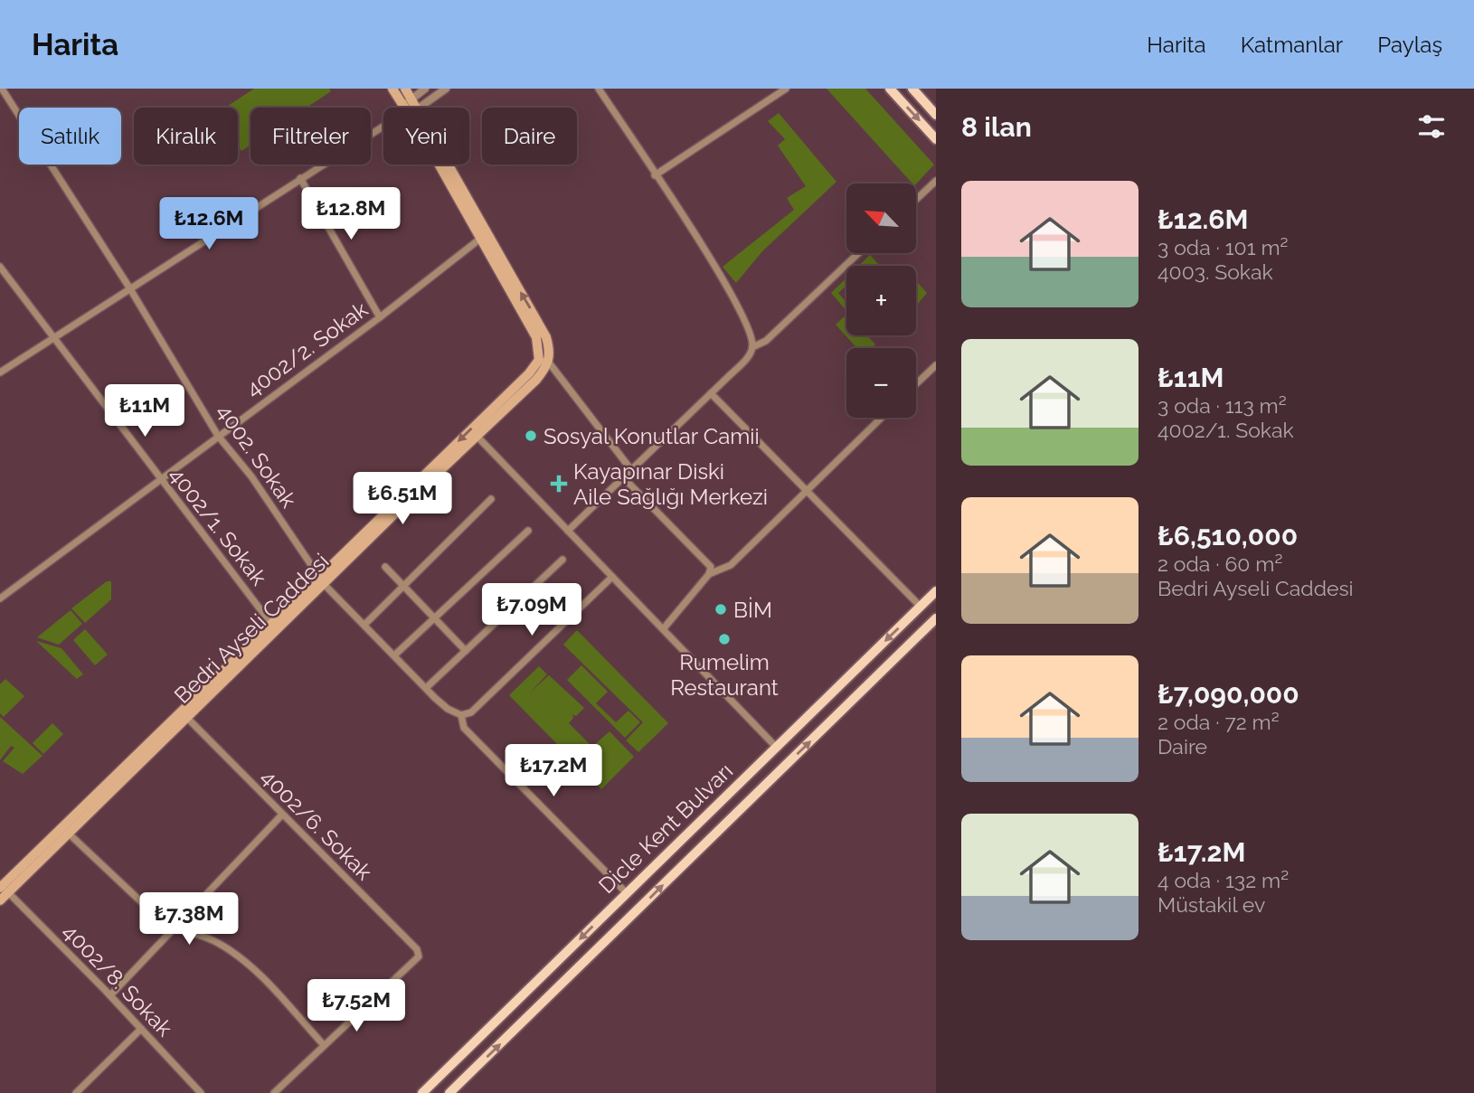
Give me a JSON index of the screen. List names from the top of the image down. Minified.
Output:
{"streets":{"main road":["Bedri Ayseli Caddesi","Dicle Kent Bulvarı"],"street":["4002/2. Sokak","4002. Sokak","4002/1. Sokak","4002/6. Sokak","4002/8. Sokak"]},"crossings":[["4002/2. Sokak","4002. Sokak"],["4002/2. Sokak","4002/1. Sokak"],["4002/2. Sokak","Bedri Ayseli Caddesi"],["4002. Sokak","Bedri Ayseli Caddesi"],["4002/1. Sokak","Bedri Ayseli Caddesi"],["Bedri Ayseli Caddesi","4002/6. Sokak"],["Bedri Ayseli Caddesi","4002/8. Sokak"]],"places":{"other":["Sosyal Konutlar Camii","BİM","Rumelim Restaurant"],"health":["Kayapınar Diski Aile Sağlığı Merkezi"]},"north":"top left","page":{"header":"Harita","nav":["Harita","Katmanlar","Paylaş"],"heading":"8 ilan","chip":["Satılık","Kiralık","Filtreler","Yeni","Daire"],"list":[{"name":"₺12.6M","note":"3 oda · 101 m² · 4003. Sokak"},{"name":"₺11M","note":"3 oda · 113 m² · 4002/1. Sokak"},{"name":"₺6,510,000","note":"2 oda · 60 m² · Bedri Ayseli Caddesi"},{"name":"₺7,090,000","note":"2 oda · 72 m² · Daire"},{"name":"₺17.2M","note":"4 oda · 132 m² · Müstakil ev"}],"map_buttons":["+","−"],"price":["₺12.8M","₺12.6M","₺11M","₺6.51M","₺7.09M","₺17.2M","₺7.38M","₺7.52M"]}}
